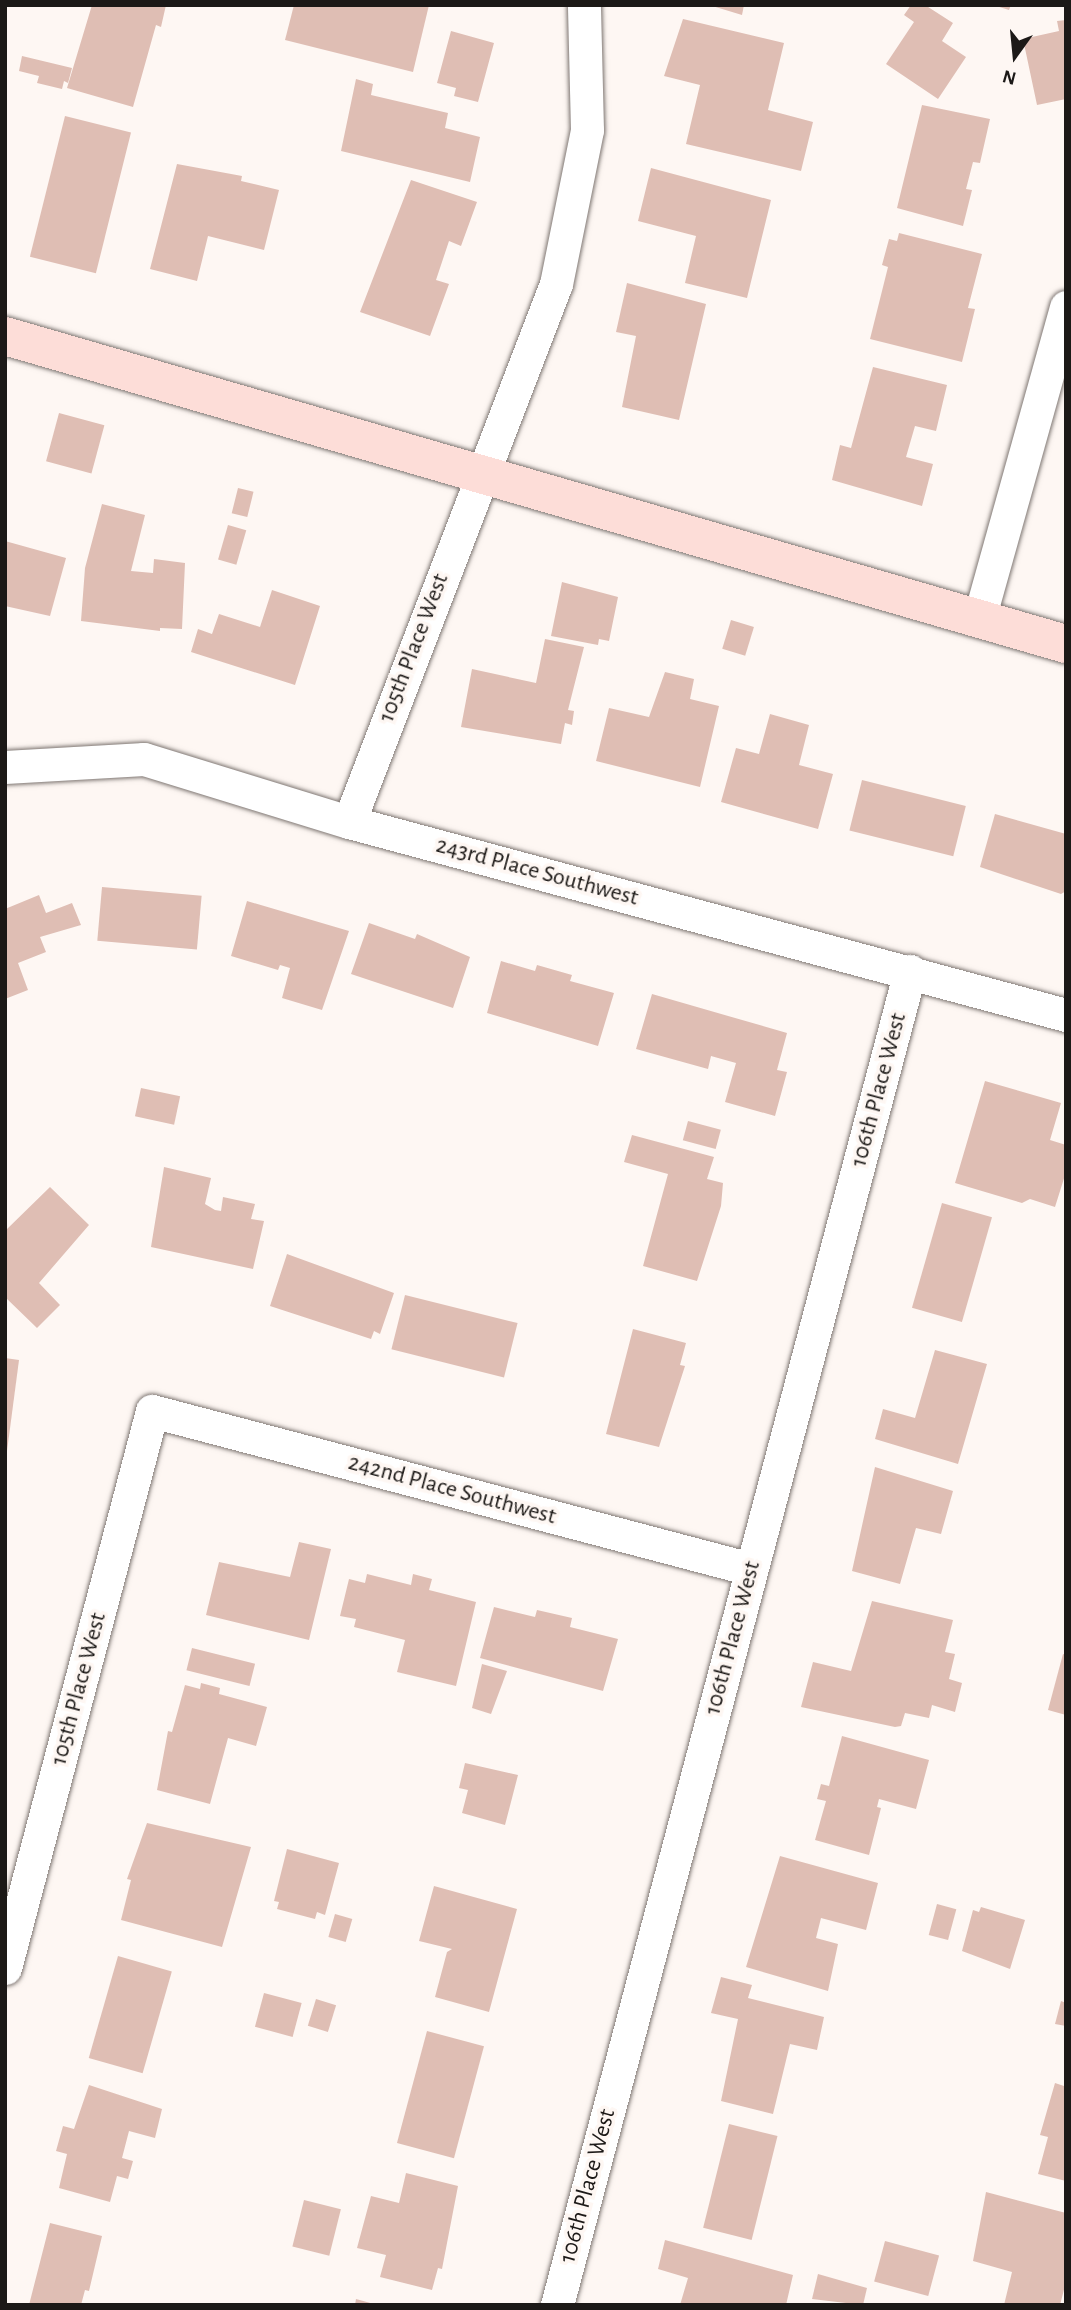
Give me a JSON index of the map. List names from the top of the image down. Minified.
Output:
{"streets":{"street":["105th Place West","243rd Place Southwest","106th Place West","242nd Place Southwest"]},"crossings":[["105th Place West","243rd Place Southwest"],["105th Place West","242nd Place Southwest"],["243rd Place Southwest","106th Place West"],["106th Place West","242nd Place Southwest"]],"north":"bottom"}
